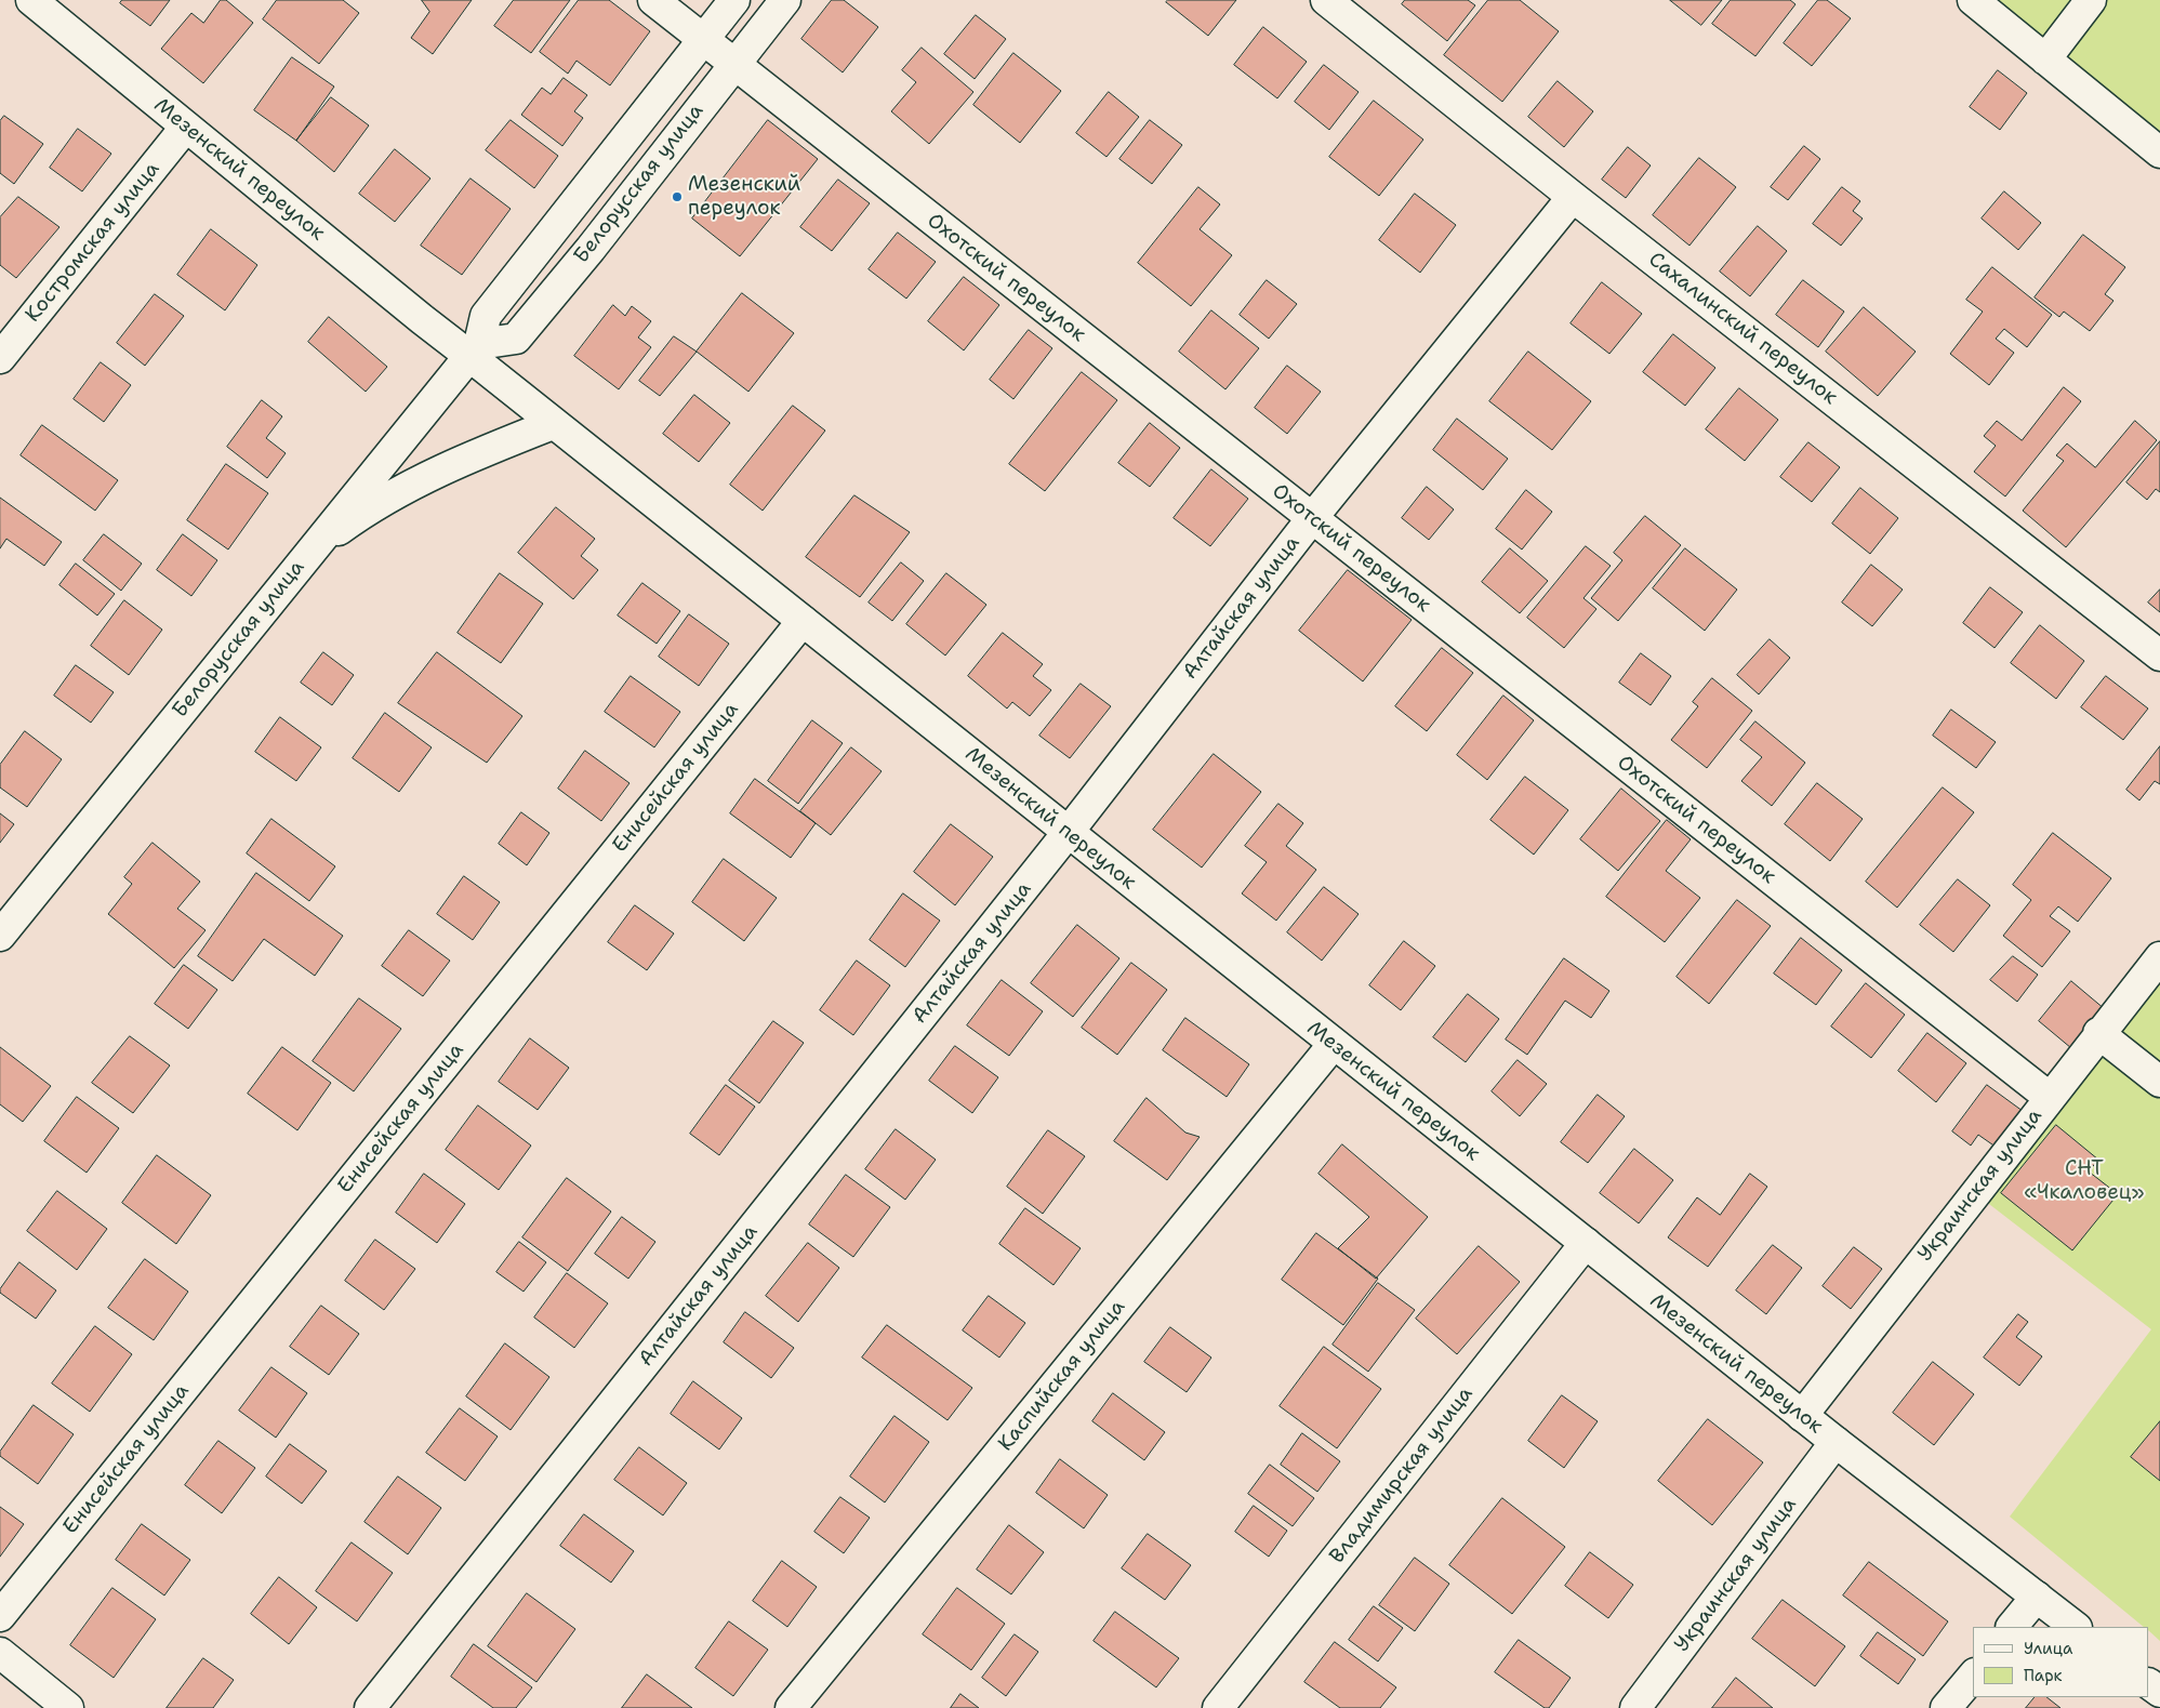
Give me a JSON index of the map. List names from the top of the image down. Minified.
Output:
{"streets":{"street":["Мезенский переулок","Белорусская улица","Костромская улица","Охотский переулок","Сахалинский переулок","Алтайская улица","Енисейская улица","Украинская улица","Каспийская улица","Владимирская улица"]},"crossings":[["Мезенский переулок","Белорусская улица"],["Мезенский переулок","Костромская улица"],["Мезенский переулок","Алтайская улица"],["Мезенский переулок","Енисейская улица"],["Мезенский переулок","Украинская улица"],["Мезенский переулок","Каспийская улица"],["Мезенский переулок","Владимирская улица"],["Белорусская улица","Охотский переулок"],["Охотский переулок","Алтайская улица"],["Охотский переулок","Украинская улица"],["Сахалинский переулок","Алтайская улица"]],"parks":["СНТ «Чкаловец»"],"places":["Мезенский переулок"],"legend":["Улица","Парк"]}
